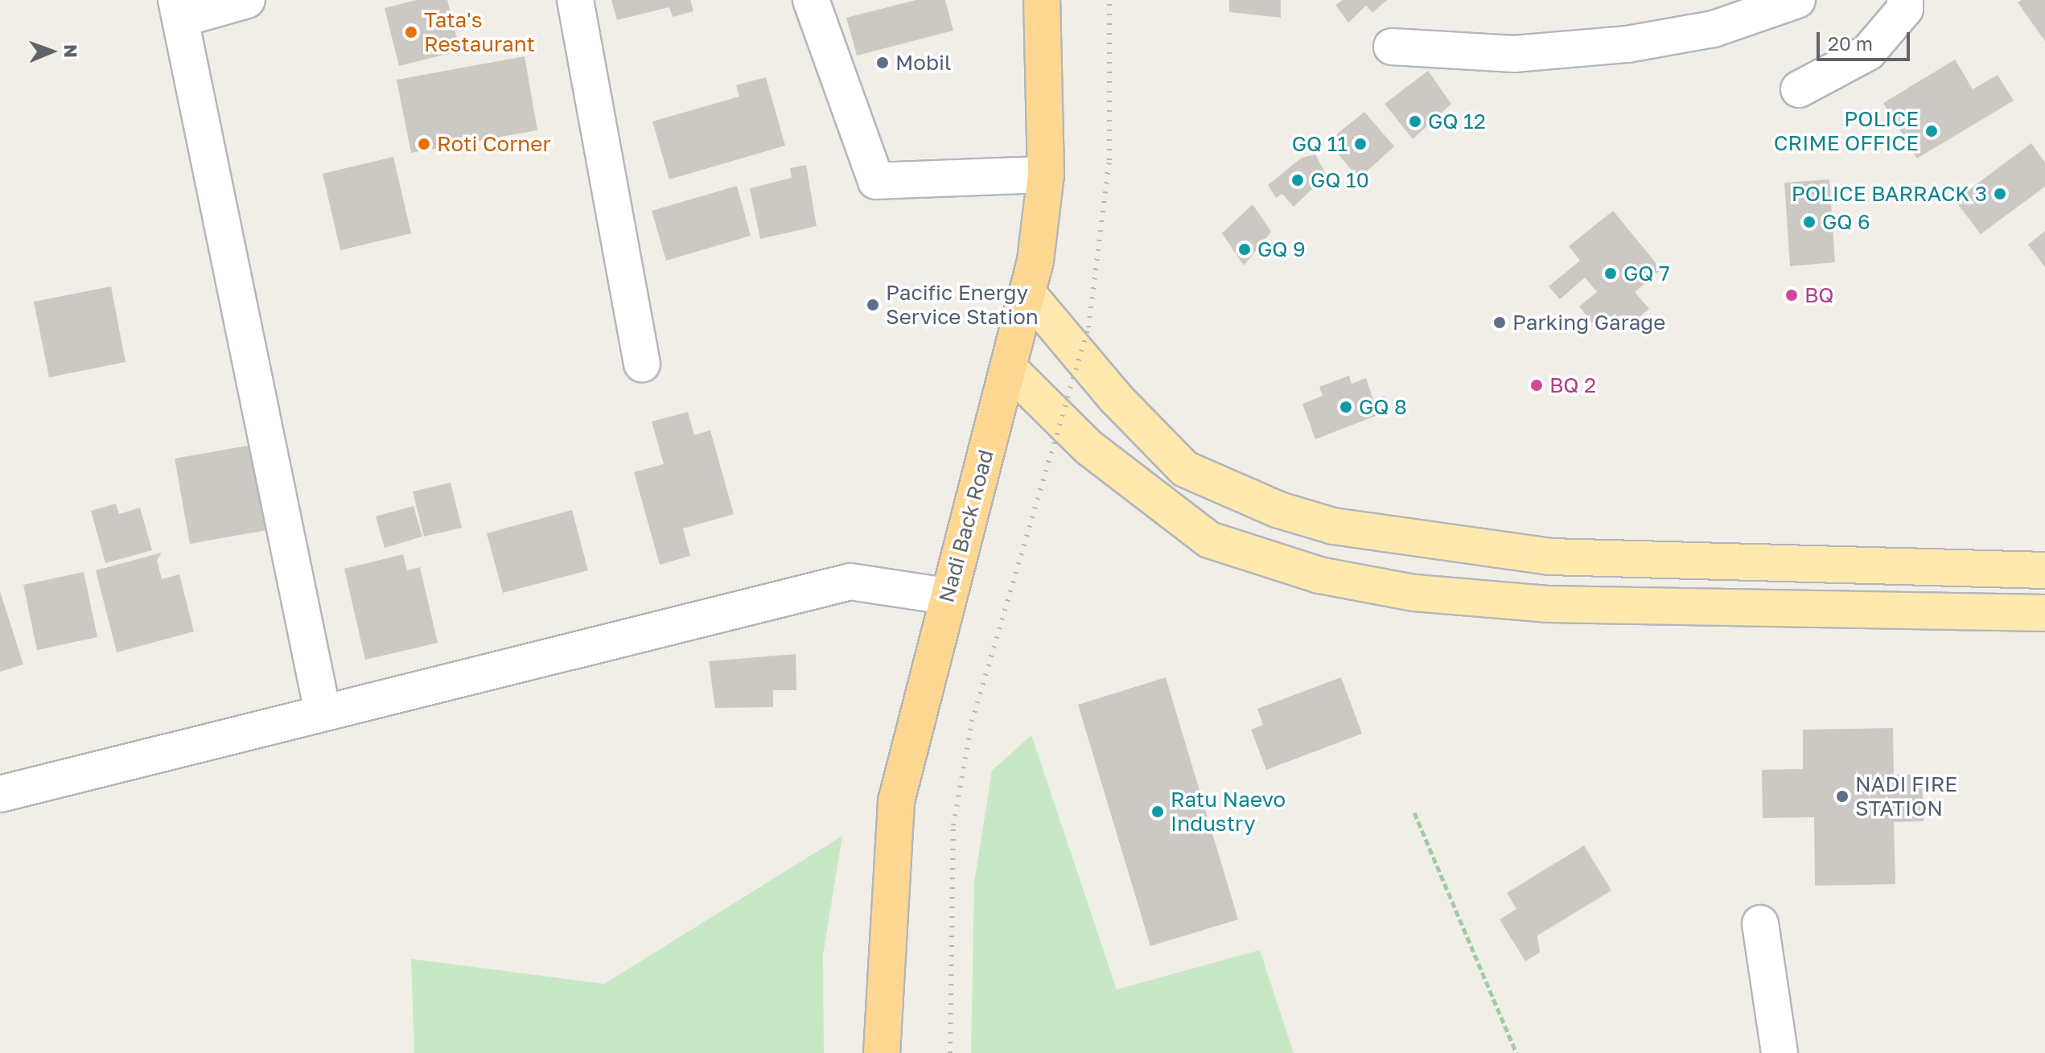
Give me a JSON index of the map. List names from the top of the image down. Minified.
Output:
{"streets":{"highway":["Nadi Back Road"]},"places":["Tata's Restaurant","Mobil","GQ 12","POLICE CRIME OFFICE","Roti Corner","GQ 11","GQ 10","POLICE BARRACK 3","GQ 6","GQ 9","GQ 7","BQ","Pacific Energy Service Station","Parking Garage","BQ 2","GQ 8","NADI FIRE STATION","Ratu Naevo Industry"],"scale_bar":"20 m","north":"right"}
